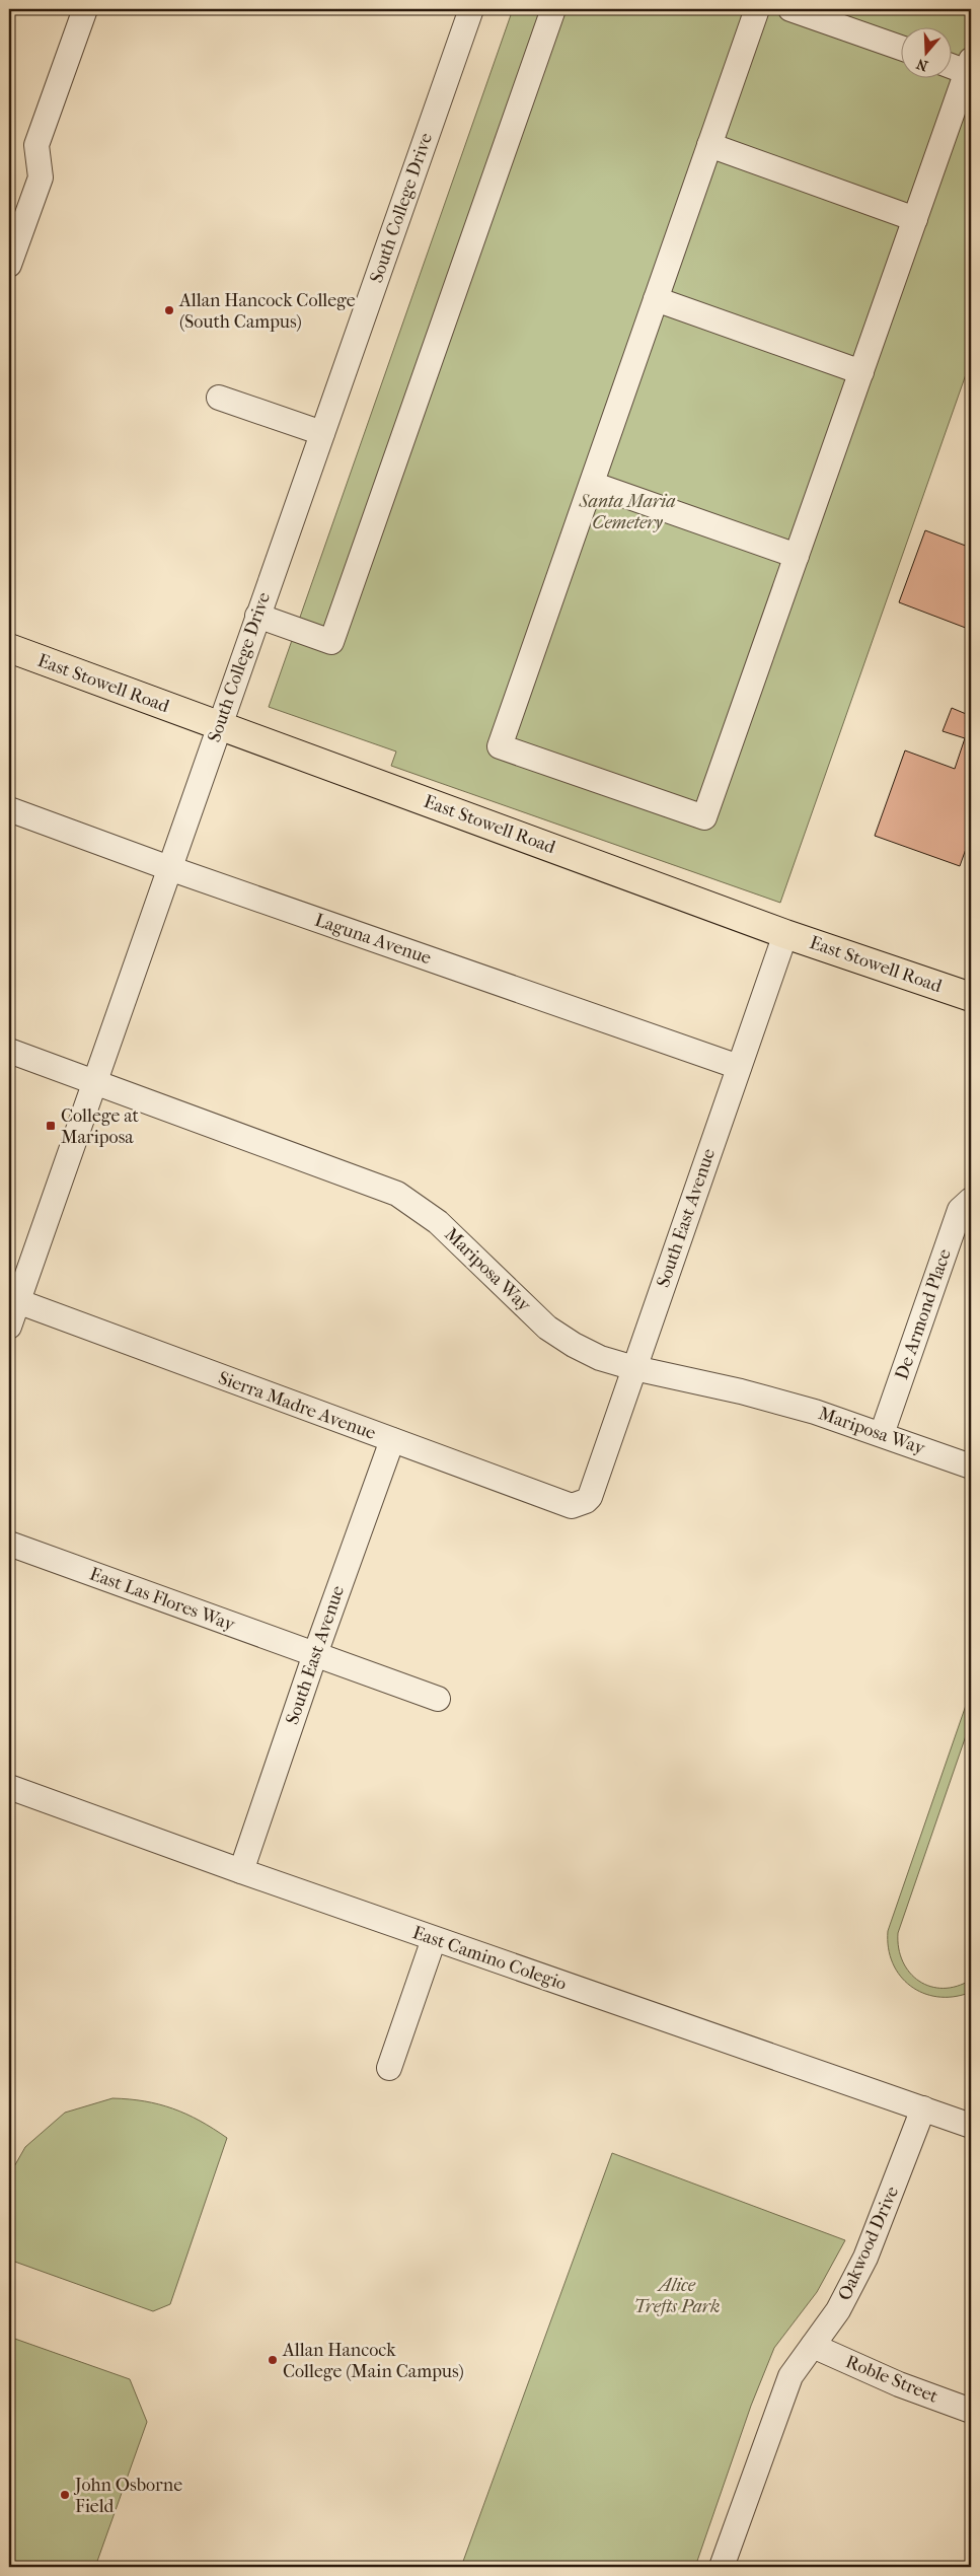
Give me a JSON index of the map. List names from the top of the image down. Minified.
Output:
{"streets":{"main road":["East Stowell Road"],"street":["South College Drive","Laguna Avenue","South East Avenue","Mariposa Way","De Armond Place","Sierra Madre Avenue","East Las Flores Way","East Camino Colegio","Oakwood Drive","Roble Street"]},"crossings":[["South College Drive","East Stowell Road"],["South College Drive","Laguna Avenue"],["South College Drive","Mariposa Way"],["South College Drive","Sierra Madre Avenue"],["East Stowell Road","South East Avenue"],["Laguna Avenue","South East Avenue"],["South East Avenue","Mariposa Way"],["South East Avenue","Sierra Madre Avenue"],["South East Avenue","East Las Flores Way"],["South East Avenue","East Camino Colegio"],["Mariposa Way","De Armond Place"],["East Camino Colegio","Oakwood Drive"],["Oakwood Drive","Roble Street"]],"parks":["Santa Maria Cemetery","Alice Trefts Park"],"places":{"other":["Allan Hancock College (South Campus)","Allan Hancock College (Main Campus)","John Osborne Field"],"transit":["College at Mariposa"]},"north":"bottom"}
